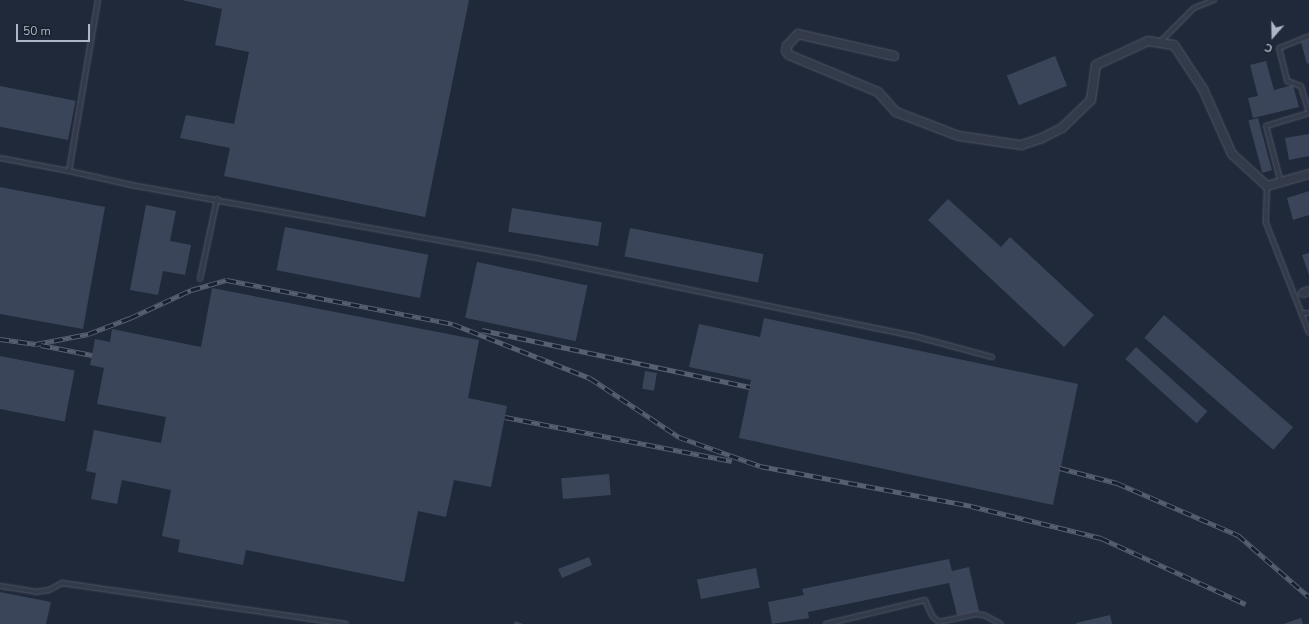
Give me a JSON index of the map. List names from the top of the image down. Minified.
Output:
{"scale_bar":"50 m","north":"bottom"}
